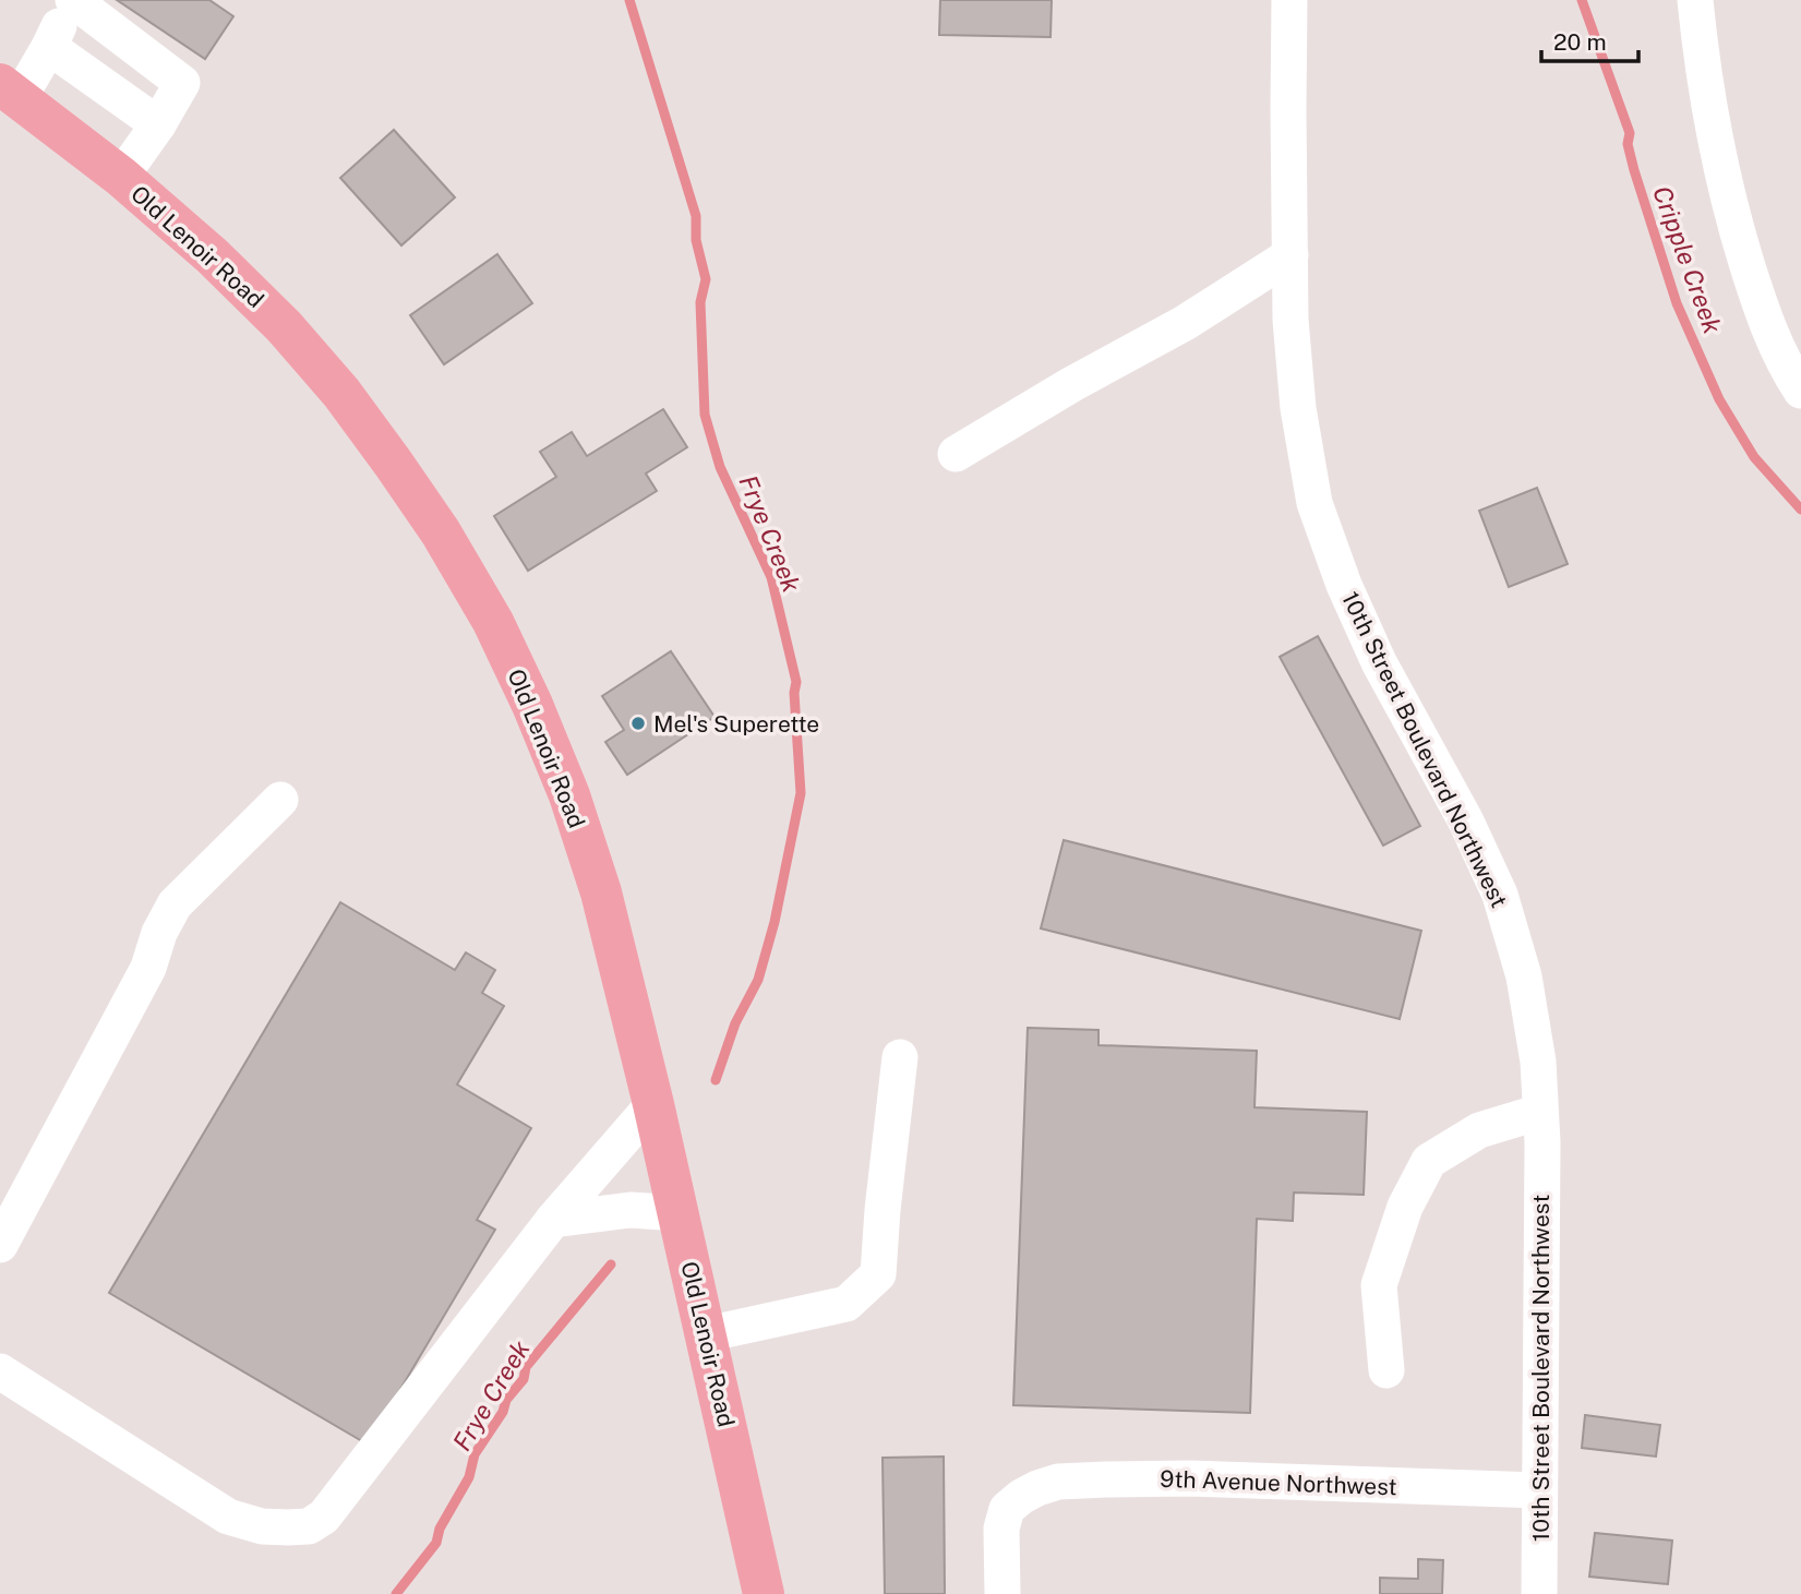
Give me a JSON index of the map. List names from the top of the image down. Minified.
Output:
{"streets":{"main road":["Old Lenoir Road"],"street":["10th Street Boulevard Northwest","9th Avenue Northwest"]},"crossings":[["10th Street Boulevard Northwest","9th Avenue Northwest"]],"water":["Cripple Creek","Frye Creek"],"places":["Mel's Superette"],"scale_bar":"20 m"}
